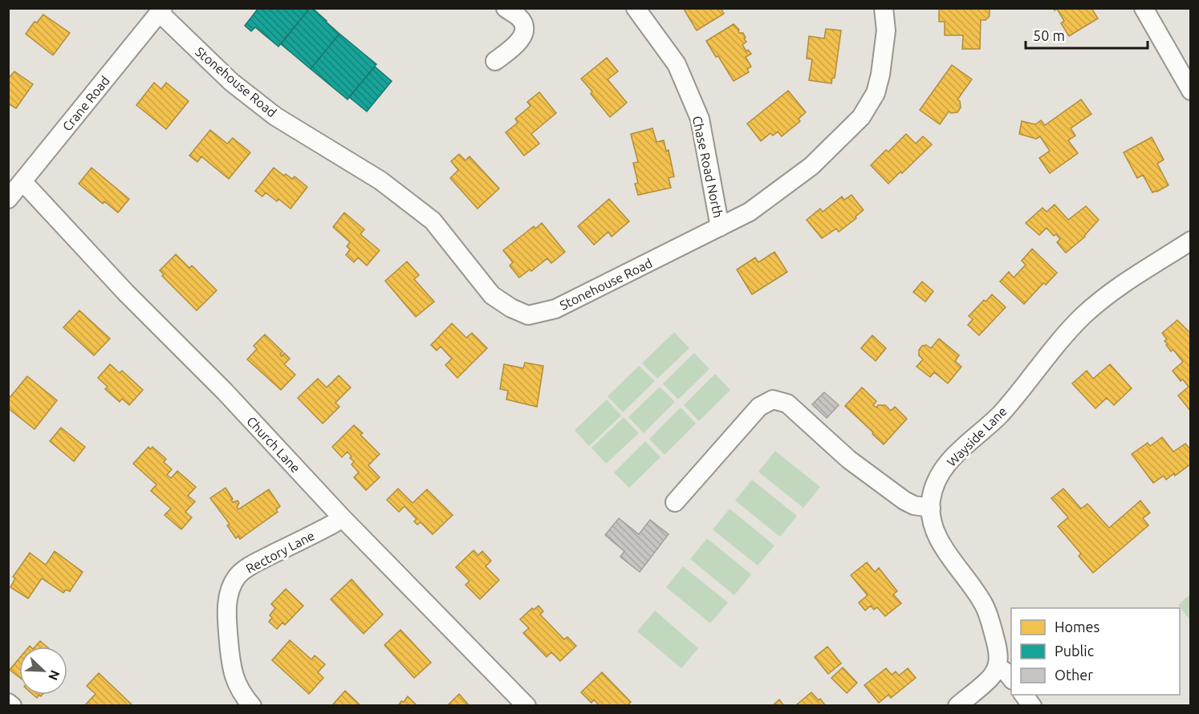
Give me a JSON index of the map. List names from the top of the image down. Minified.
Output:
{"streets":{"street":["Stonehouse Road","Crane Road","Chase Road North","Wayside Lane","Church Lane","Rectory Lane"]},"crossings":[["Stonehouse Road","Crane Road"],["Stonehouse Road","Chase Road North"],["Crane Road","Church Lane"],["Church Lane","Rectory Lane"]],"legend":["Homes","Public","Other"],"scale_bar":"50 m","north":"bottom right"}
